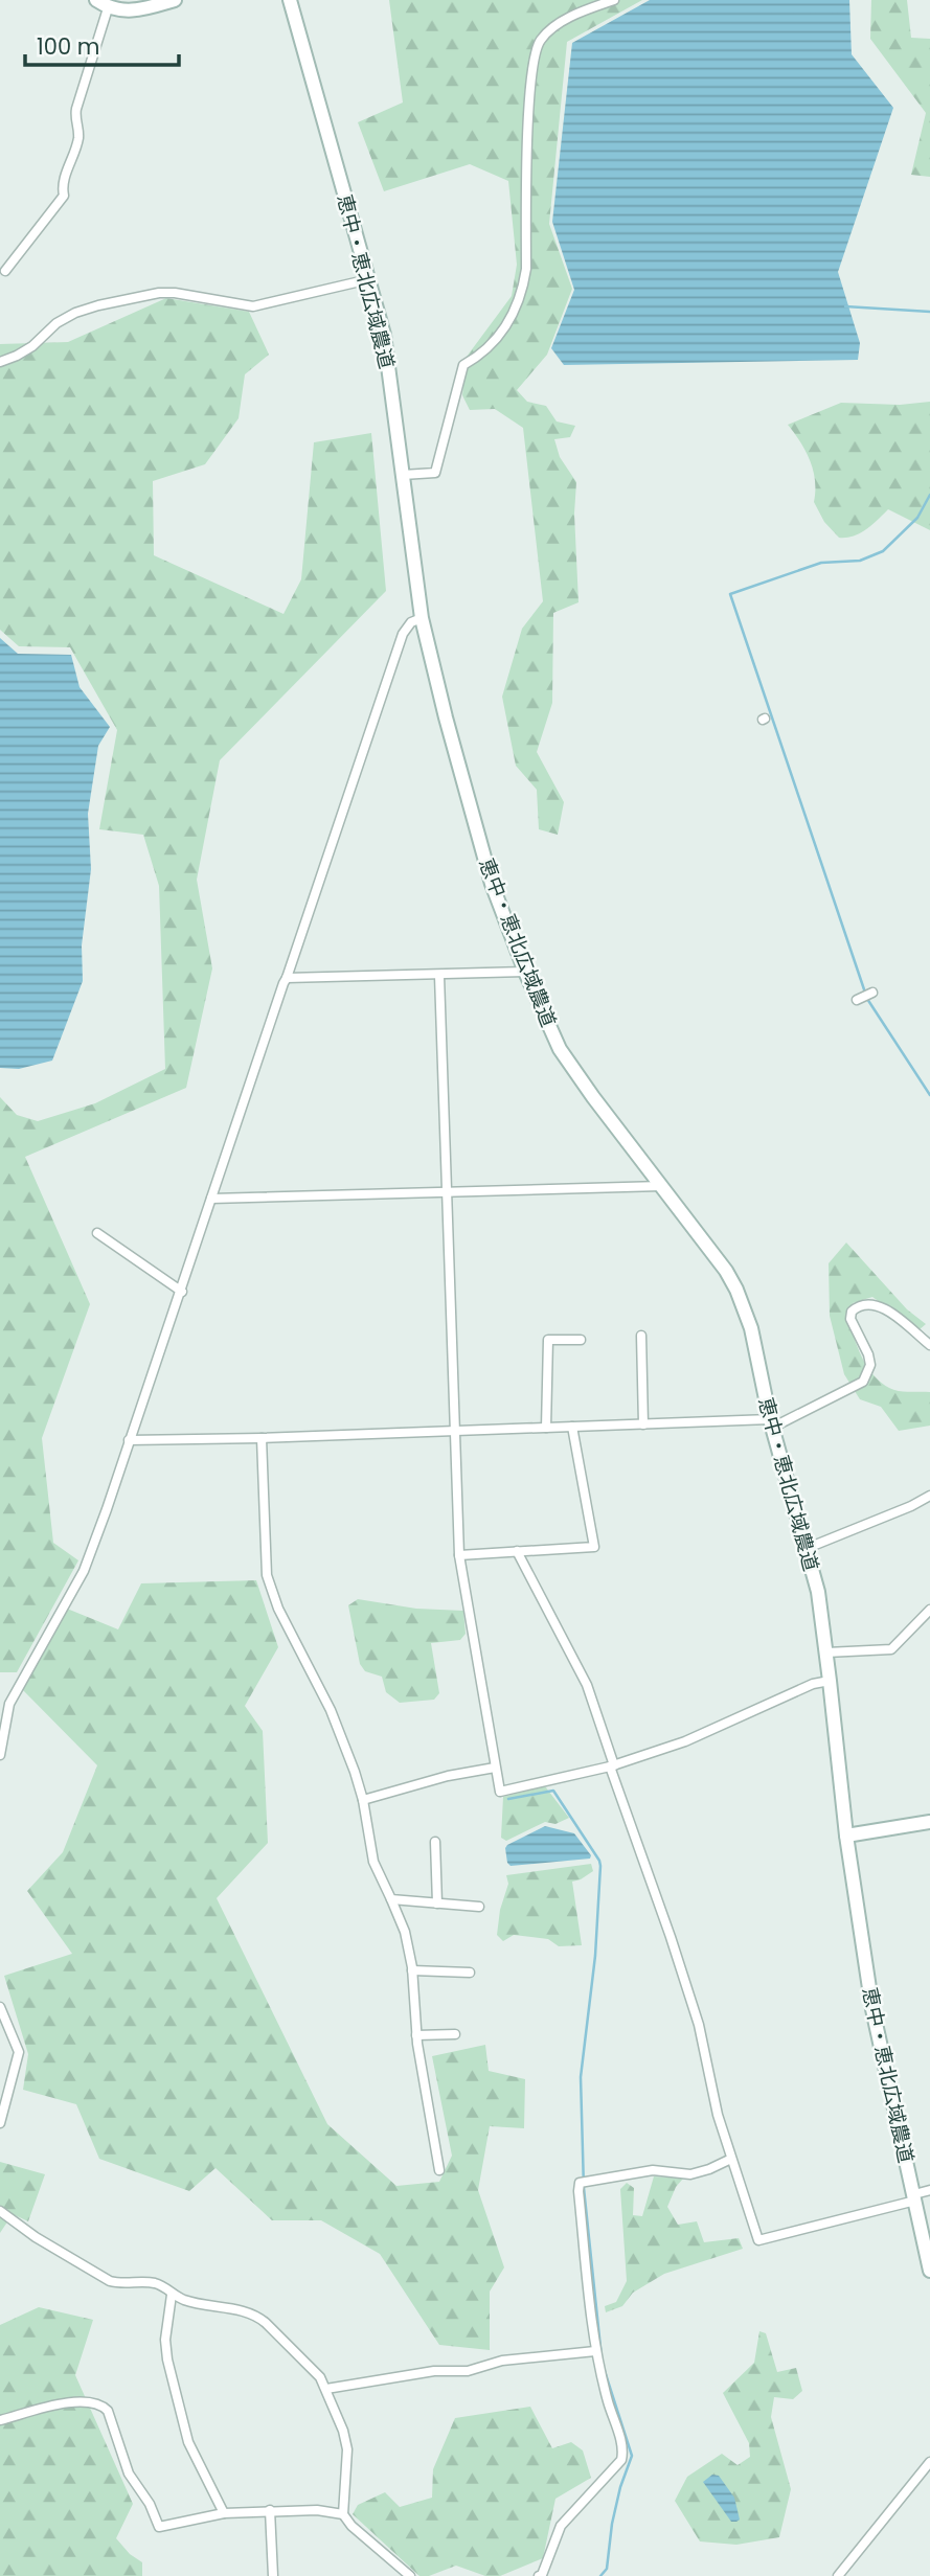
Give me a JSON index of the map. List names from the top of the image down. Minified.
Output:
{"streets":{"street":["恵中・恵北広域農道"]},"scale_bar":"100 m"}
